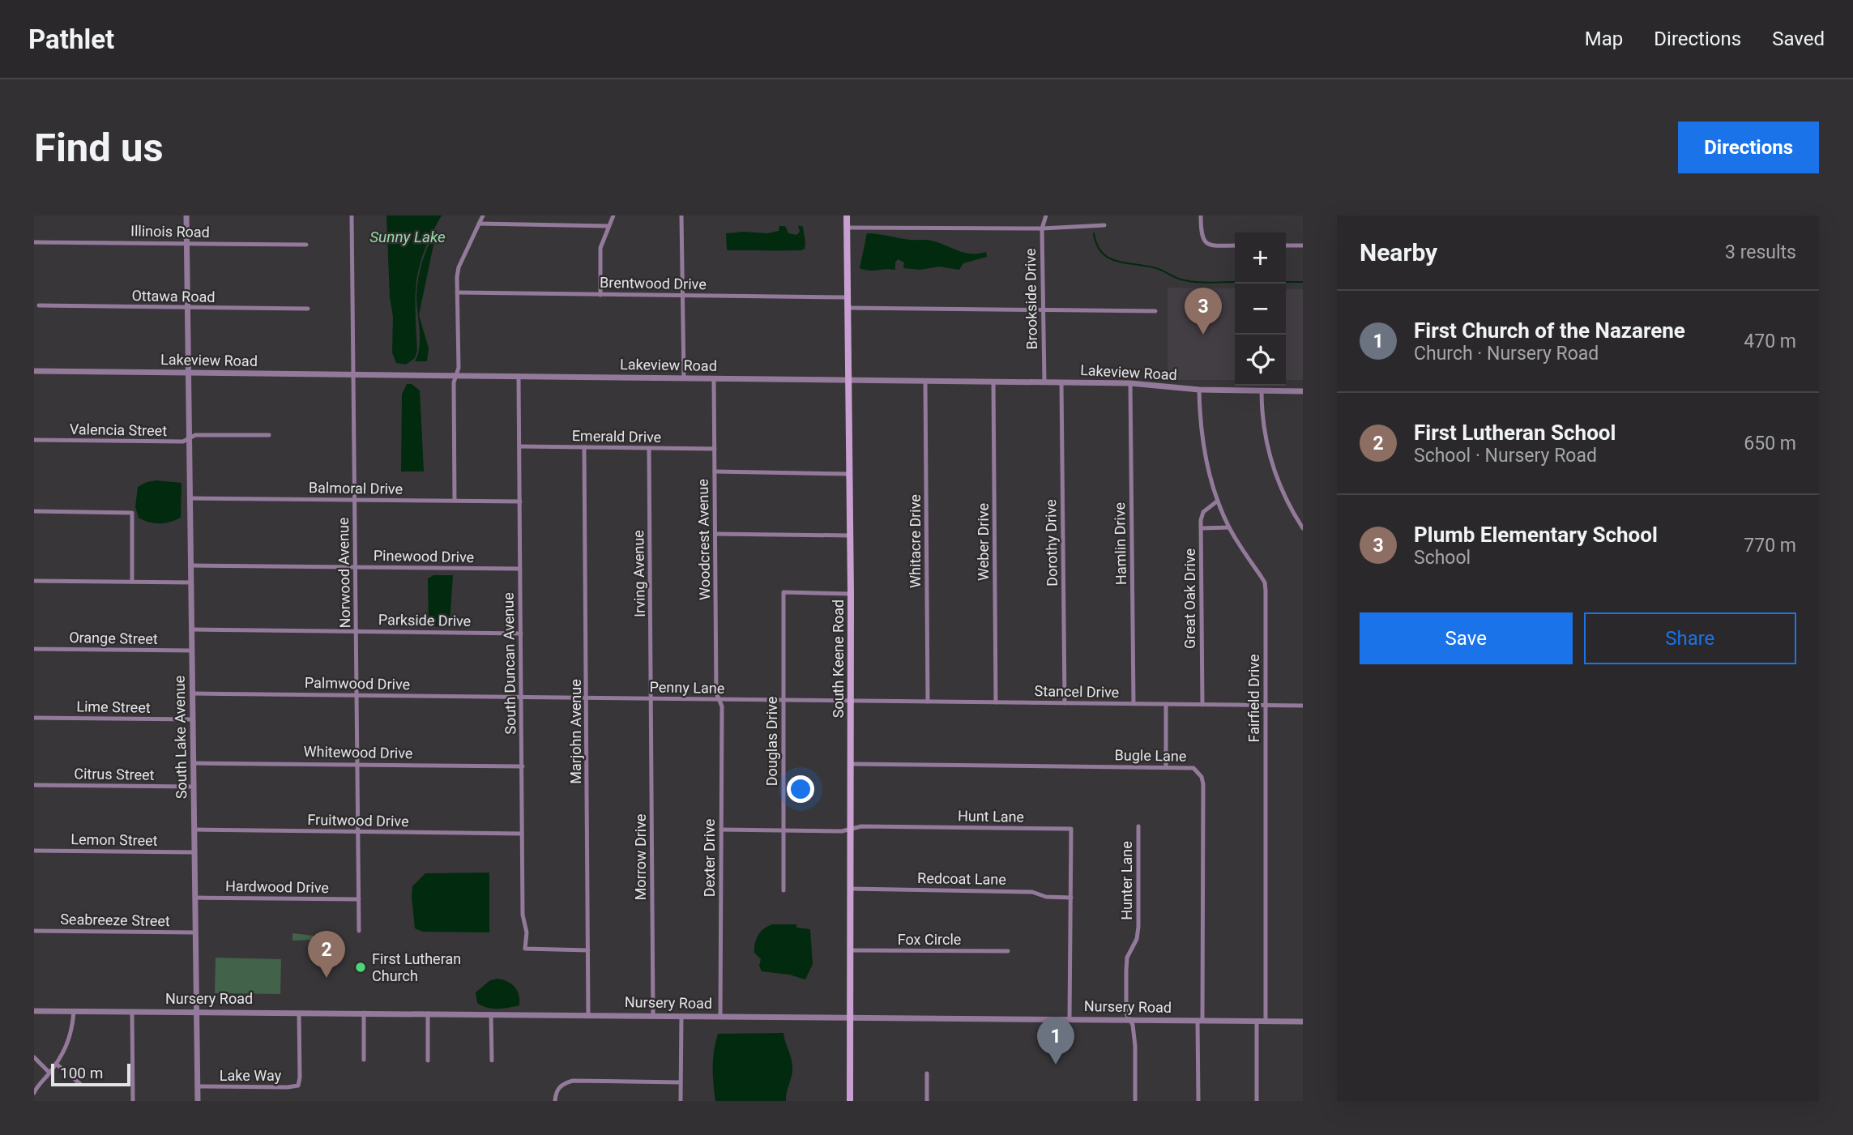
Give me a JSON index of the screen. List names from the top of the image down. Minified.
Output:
{"streets":{"main road":["South Keene Road"],"street":["Illinois Road","Brentwood Drive","Ottawa Road","Brookside Drive","Lakeview Road","Valencia Street","Emerald Drive","Balmoral Drive","Woodcrest Avenue","Whitacre Drive","Weber Drive","Dorothy Drive","Hamlin Drive","Pinewood Drive","Norwood Avenue","Irving Avenue","Great Oak Drive","Parkside Drive","Orange Street","South Duncan Avenue","Palmwood Drive","Penny Lane","Stancel Drive","Fairfield Drive","Lime Street","Marjohn Avenue","South Lake Avenue","Douglas Drive","Whitewood Drive","Bugle Lane","Citrus Street","Hunt Lane","Fruitwood Drive","Lemon Street","Morrow Drive","Dexter Drive","Redcoat Lane","Hunter Lane","Hardwood Drive","Seabreeze Street","Fox Circle","Nursery Road","Lake Way"]},"crossings":[["Illinois Road","South Lake Avenue"],["Brentwood Drive","South Keene Road"],["Ottawa Road","South Lake Avenue"],["Brookside Drive","Lakeview Road"],["Lakeview Road","Woodcrest Avenue"],["Lakeview Road","Whitacre Drive"],["Lakeview Road","Weber Drive"],["Lakeview Road","Dorothy Drive"],["Lakeview Road","Hamlin Drive"],["Lakeview Road","Norwood Avenue"],["Lakeview Road","South Keene Road"],["Lakeview Road","South Duncan Avenue"],["Lakeview Road","Fairfield Drive"],["Lakeview Road","South Lake Avenue"],["Valencia Street","South Lake Avenue"],["Emerald Drive","Woodcrest Avenue"],["Emerald Drive","Irving Avenue"],["Emerald Drive","South Duncan Avenue"],["Emerald Drive","Marjohn Avenue"],["Balmoral Drive","Norwood Avenue"],["Balmoral Drive","South Duncan Avenue"],["Balmoral Drive","South Lake Avenue"],["Woodcrest Avenue","Penny Lane"],["Woodcrest Avenue","Dexter Drive"],["Whitacre Drive","Stancel Drive"],["Weber Drive","Stancel Drive"],["Dorothy Drive","Stancel Drive"],["Hamlin Drive","Stancel Drive"],["Pinewood Drive","Norwood Avenue"],["Pinewood Drive","South Duncan Avenue"],["Pinewood Drive","South Lake Avenue"],["Norwood Avenue","Parkside Drive"],["Norwood Avenue","Palmwood Drive"],["Norwood Avenue","Whitewood Drive"],["Norwood Avenue","Fruitwood Drive"],["Norwood Avenue","Hardwood Drive"],["Irving Avenue","Penny Lane"],["Irving Avenue","Morrow Drive"],["Great Oak Drive","Stancel Drive"],["Great Oak Drive","Fairfield Drive"],["Parkside Drive","South Duncan Avenue"],["Parkside Drive","South Lake Avenue"],["Orange Street","South Lake Avenue"],["South Keene Road","Penny Lane"],["South Keene Road","Stancel Drive"],["South Keene Road","Douglas Drive"],["South Keene Road","Bugle Lane"],["South Keene Road","Hunt Lane"],["South Keene Road","Redcoat Lane"],["South Keene Road","Fox Circle"],["South Keene Road","Nursery Road"],["South Duncan Avenue","Palmwood Drive"],["South Duncan Avenue","Penny Lane"],["South Duncan Avenue","Marjohn Avenue"],["South Duncan Avenue","Whitewood Drive"],["South Duncan Avenue","Fruitwood Drive"],["Palmwood Drive","Penny Lane"],["Palmwood Drive","South Lake Avenue"],["Penny Lane","Stancel Drive"],["Penny Lane","Marjohn Avenue"],["Penny Lane","Douglas Drive"],["Penny Lane","Morrow Drive"],["Penny Lane","Dexter Drive"],["Stancel Drive","Fairfield Drive"],["Fairfield Drive","Nursery Road"],["Lime Street","South Lake Avenue"],["Marjohn Avenue","Nursery Road"],["South Lake Avenue","Whitewood Drive"],["South Lake Avenue","Citrus Street"],["South Lake Avenue","Fruitwood Drive"],["South Lake Avenue","Lemon Street"],["South Lake Avenue","Hardwood Drive"],["South Lake Avenue","Seabreeze Street"],["South Lake Avenue","Nursery Road"],["South Lake Avenue","Lake Way"],["Douglas Drive","Hunt Lane"],["Bugle Lane","Nursery Road"],["Hunt Lane","Dexter Drive"],["Hunt Lane","Redcoat Lane"],["Hunt Lane","Nursery Road"],["Morrow Drive","Nursery Road"],["Dexter Drive","Nursery Road"],["Hunter Lane","Nursery Road"],["Nursery Road","Lake Way"]],"water":["Sunny Lake"],"places":["First Lutheran Church"],"scale_bar":"100 m","page":{"header":"Pathlet","nav":["Map","Directions","Saved"],"buttons":["Directions",["Save","Share"]],"title":"Find us","heading":["Nearby","3 results"],"map_buttons":["+","−"],"pins":["3","2","1"],"list":[{"mark":"1","name":"First Church of the Nazarene","note":"Church · Nursery Road","value":"470 m"},{"mark":"2","name":"First Lutheran School","note":"School · Nursery Road","value":"650 m"},{"mark":"3","name":"Plumb Elementary School","note":"School","value":"770 m"}],"scale":"100 m"}}
